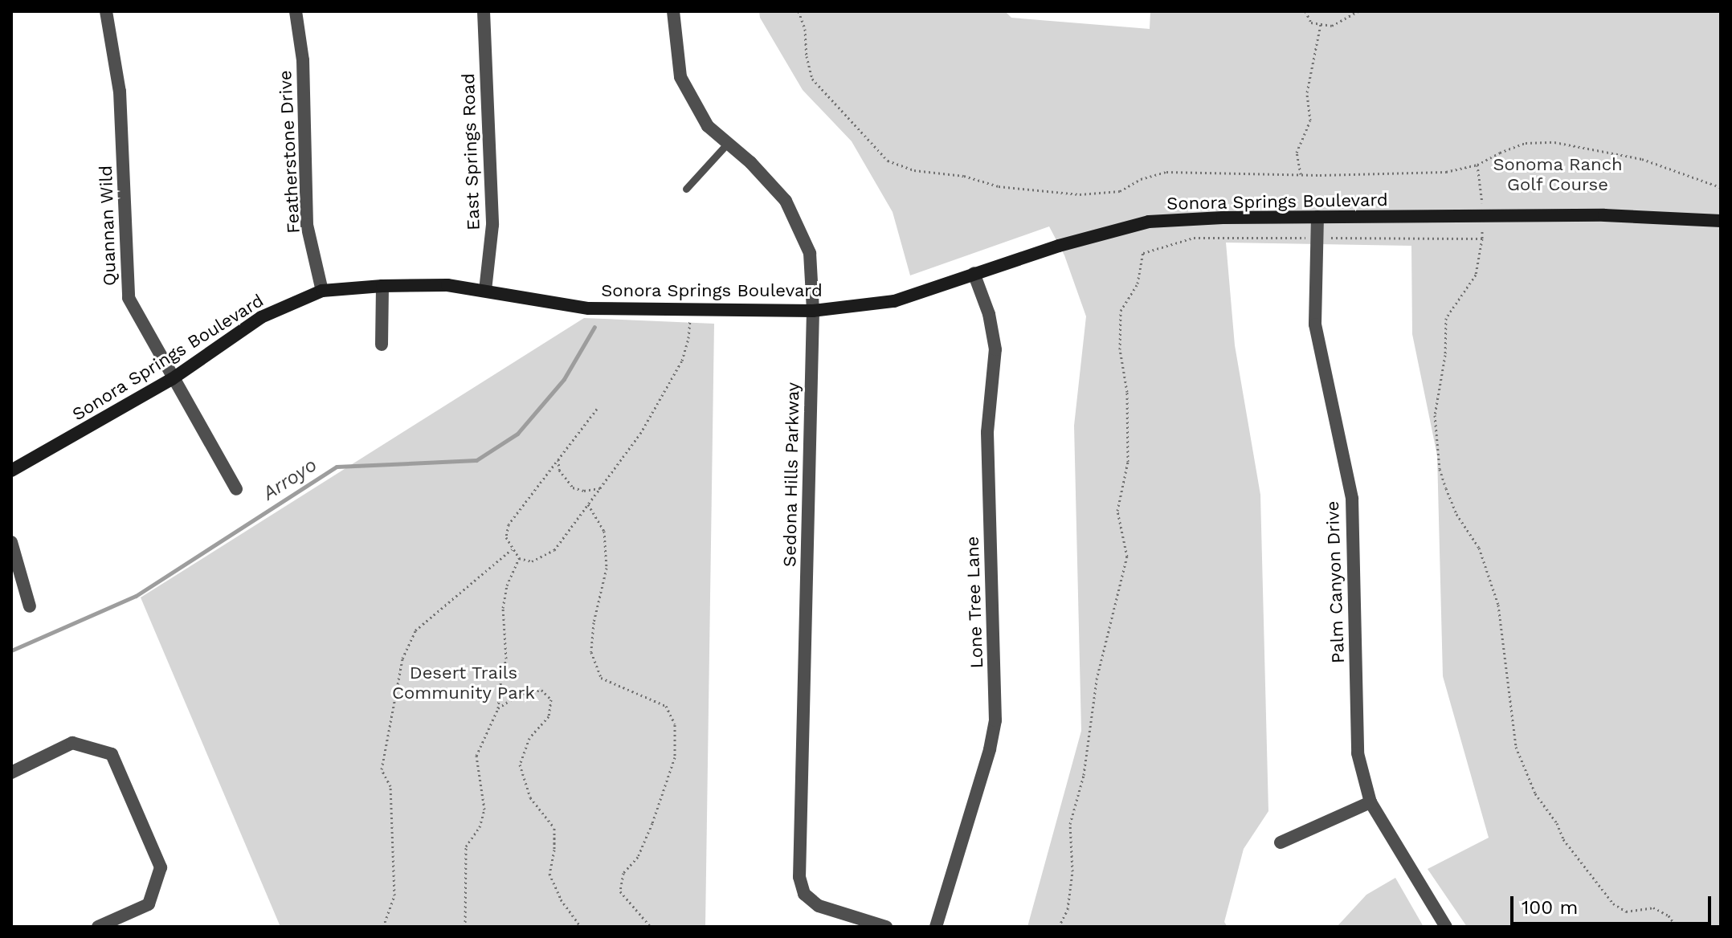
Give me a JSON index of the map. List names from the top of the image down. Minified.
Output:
{"streets":{"street":["Featherstone Drive","East Springs Road","Sonora Springs Boulevard","Quannan Wild","Sedona Hills Parkway","Palm Canyon Drive","Lone Tree Lane"]},"crossings":[["Featherstone Drive","Sonora Springs Boulevard"],["East Springs Road","Sonora Springs Boulevard"],["Sonora Springs Boulevard","Quannan Wild"],["Sonora Springs Boulevard","Sedona Hills Parkway"],["Sonora Springs Boulevard","Palm Canyon Drive"],["Sonora Springs Boulevard","Lone Tree Lane"]],"water":["Arroyo"],"parks":["Sonoma Ranch Golf Course","Desert Trails Community Park"],"scale_bar":"100 m"}
